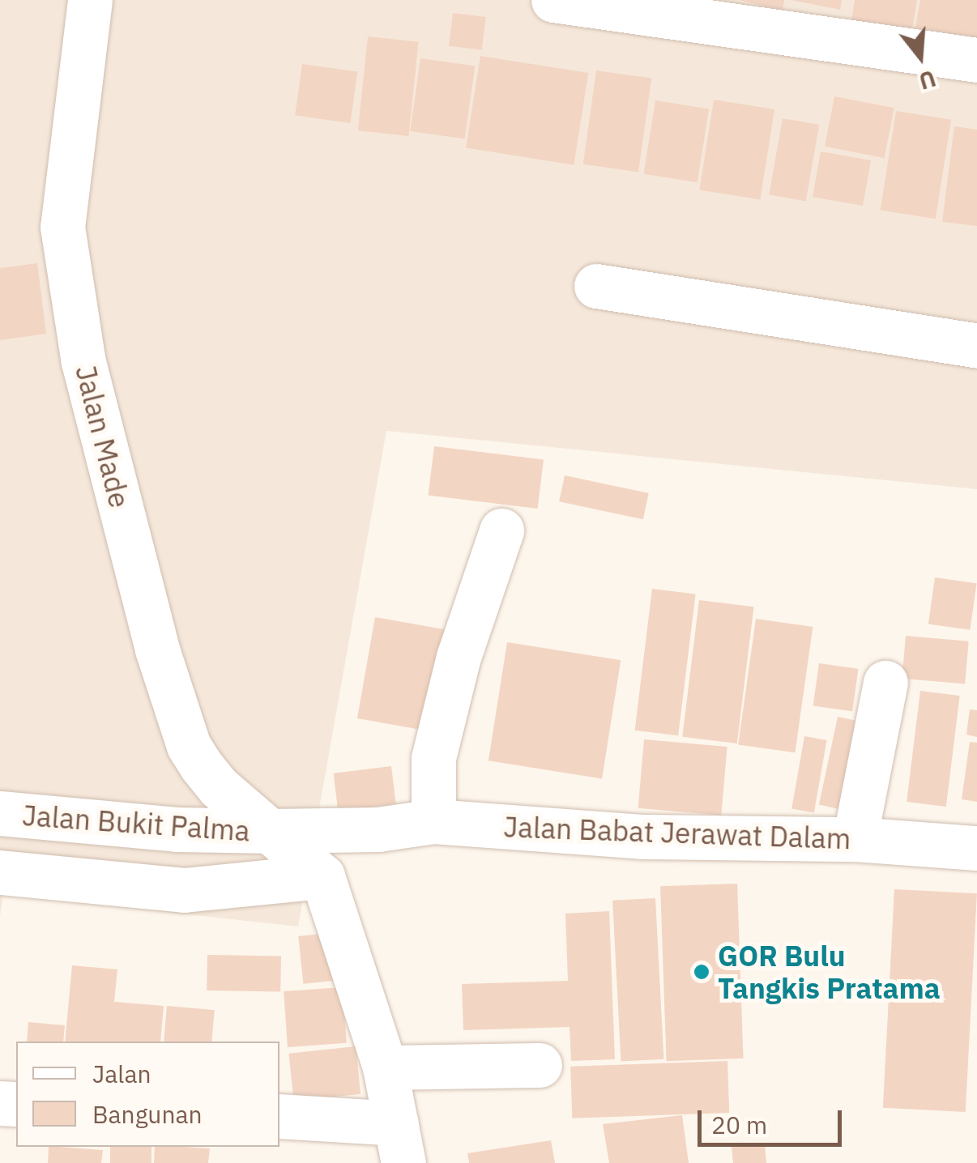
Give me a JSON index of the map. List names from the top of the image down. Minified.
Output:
{"streets":{"street":["Jalan Made","Jalan Bukit Palma","Jalan Babat Jerawat Dalam"]},"crossings":[["Jalan Made","Jalan Bukit Palma"],["Jalan Made","Jalan Babat Jerawat Dalam"],["Jalan Bukit Palma","Jalan Babat Jerawat Dalam"]],"places":["GOR Bulu Tangkis Pratama"],"legend":["Jalan","Bangunan"],"scale_bar":"20 m","north":"bottom"}
